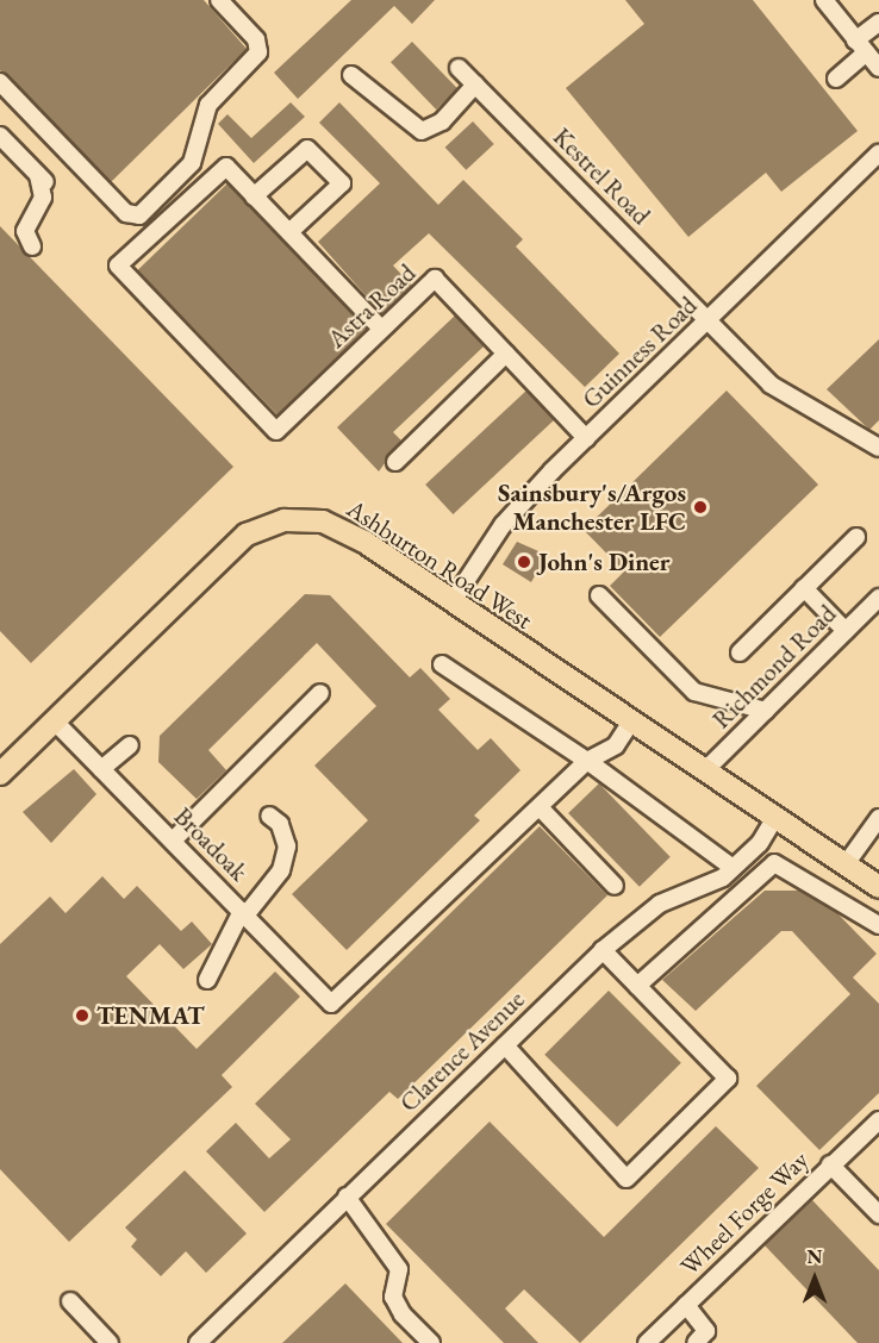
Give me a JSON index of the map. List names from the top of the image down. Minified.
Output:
{"streets":{"main road":["Ashburton Road West"],"street":["Kestrel Road","Astra Road","Guinness Road","Richmond Road","Broadoak","Clarence Avenue","Wheel Forge Way"]},"crossings":[["Kestrel Road","Guinness Road"],["Astra Road","Guinness Road"],["Guinness Road","Ashburton Road West"],["Ashburton Road West","Richmond Road"],["Ashburton Road West","Broadoak"],["Ashburton Road West","Clarence Avenue"]],"places":["Sainsbury's/Argos Manchester LFC","John's Diner","TENMAT"],"north":"top"}
